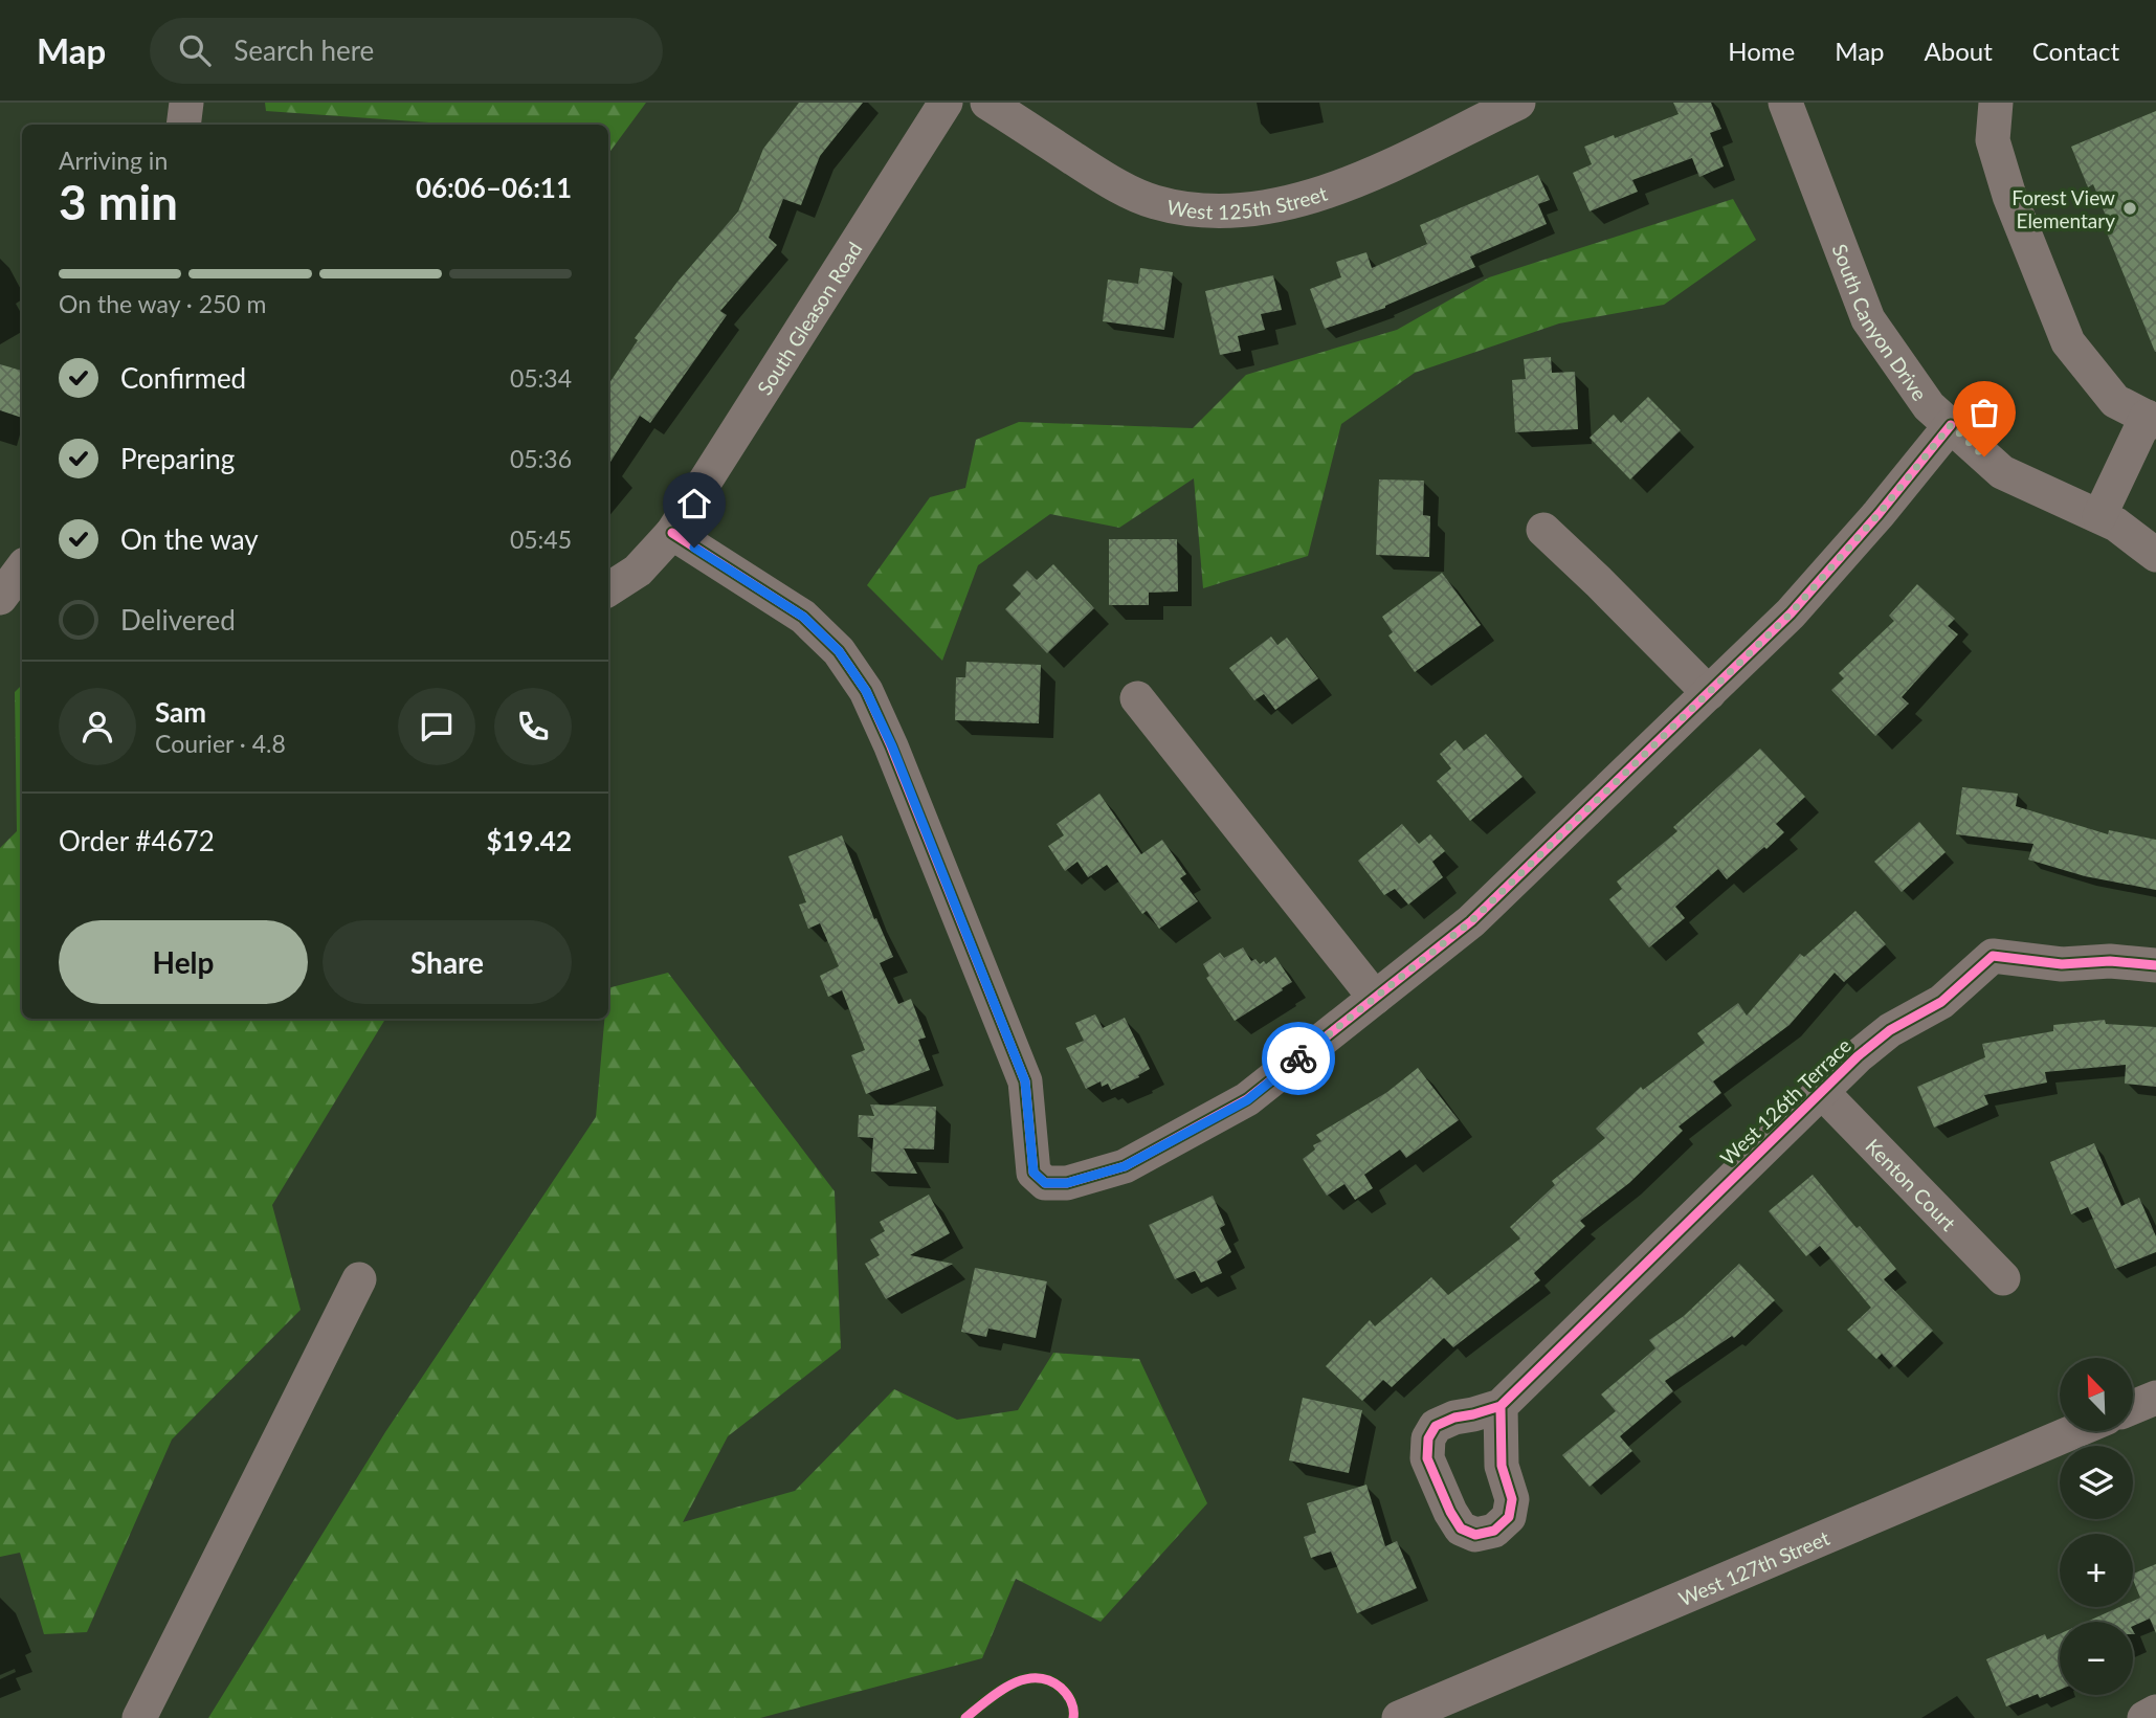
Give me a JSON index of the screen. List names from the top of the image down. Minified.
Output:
{"streets":{"street":["West 125th Street","South Gleason Road","South Canyon Drive","West 126th Terrace","Kenton Court","West 127th Street"]},"crossings":[["West 126th Terrace","Kenton Court"]],"places":["Forest View Elementary"],"north":"top left","page":{"header":"Map","search":"Search here","nav":["Home","Map","About","Contact"],"heading":["3 min","Arriving in","06:06–06:11"],"panel":["Sam","Courier · 4.8","Order #4672","$19.42"],"bar":"On the way · 250 m","list":[["Confirmed","05:34"],["Preparing","05:36"],["On the way","05:45"],"Delivered"],"buttons":["Help","Share"],"map_buttons":["+","−"]}}
